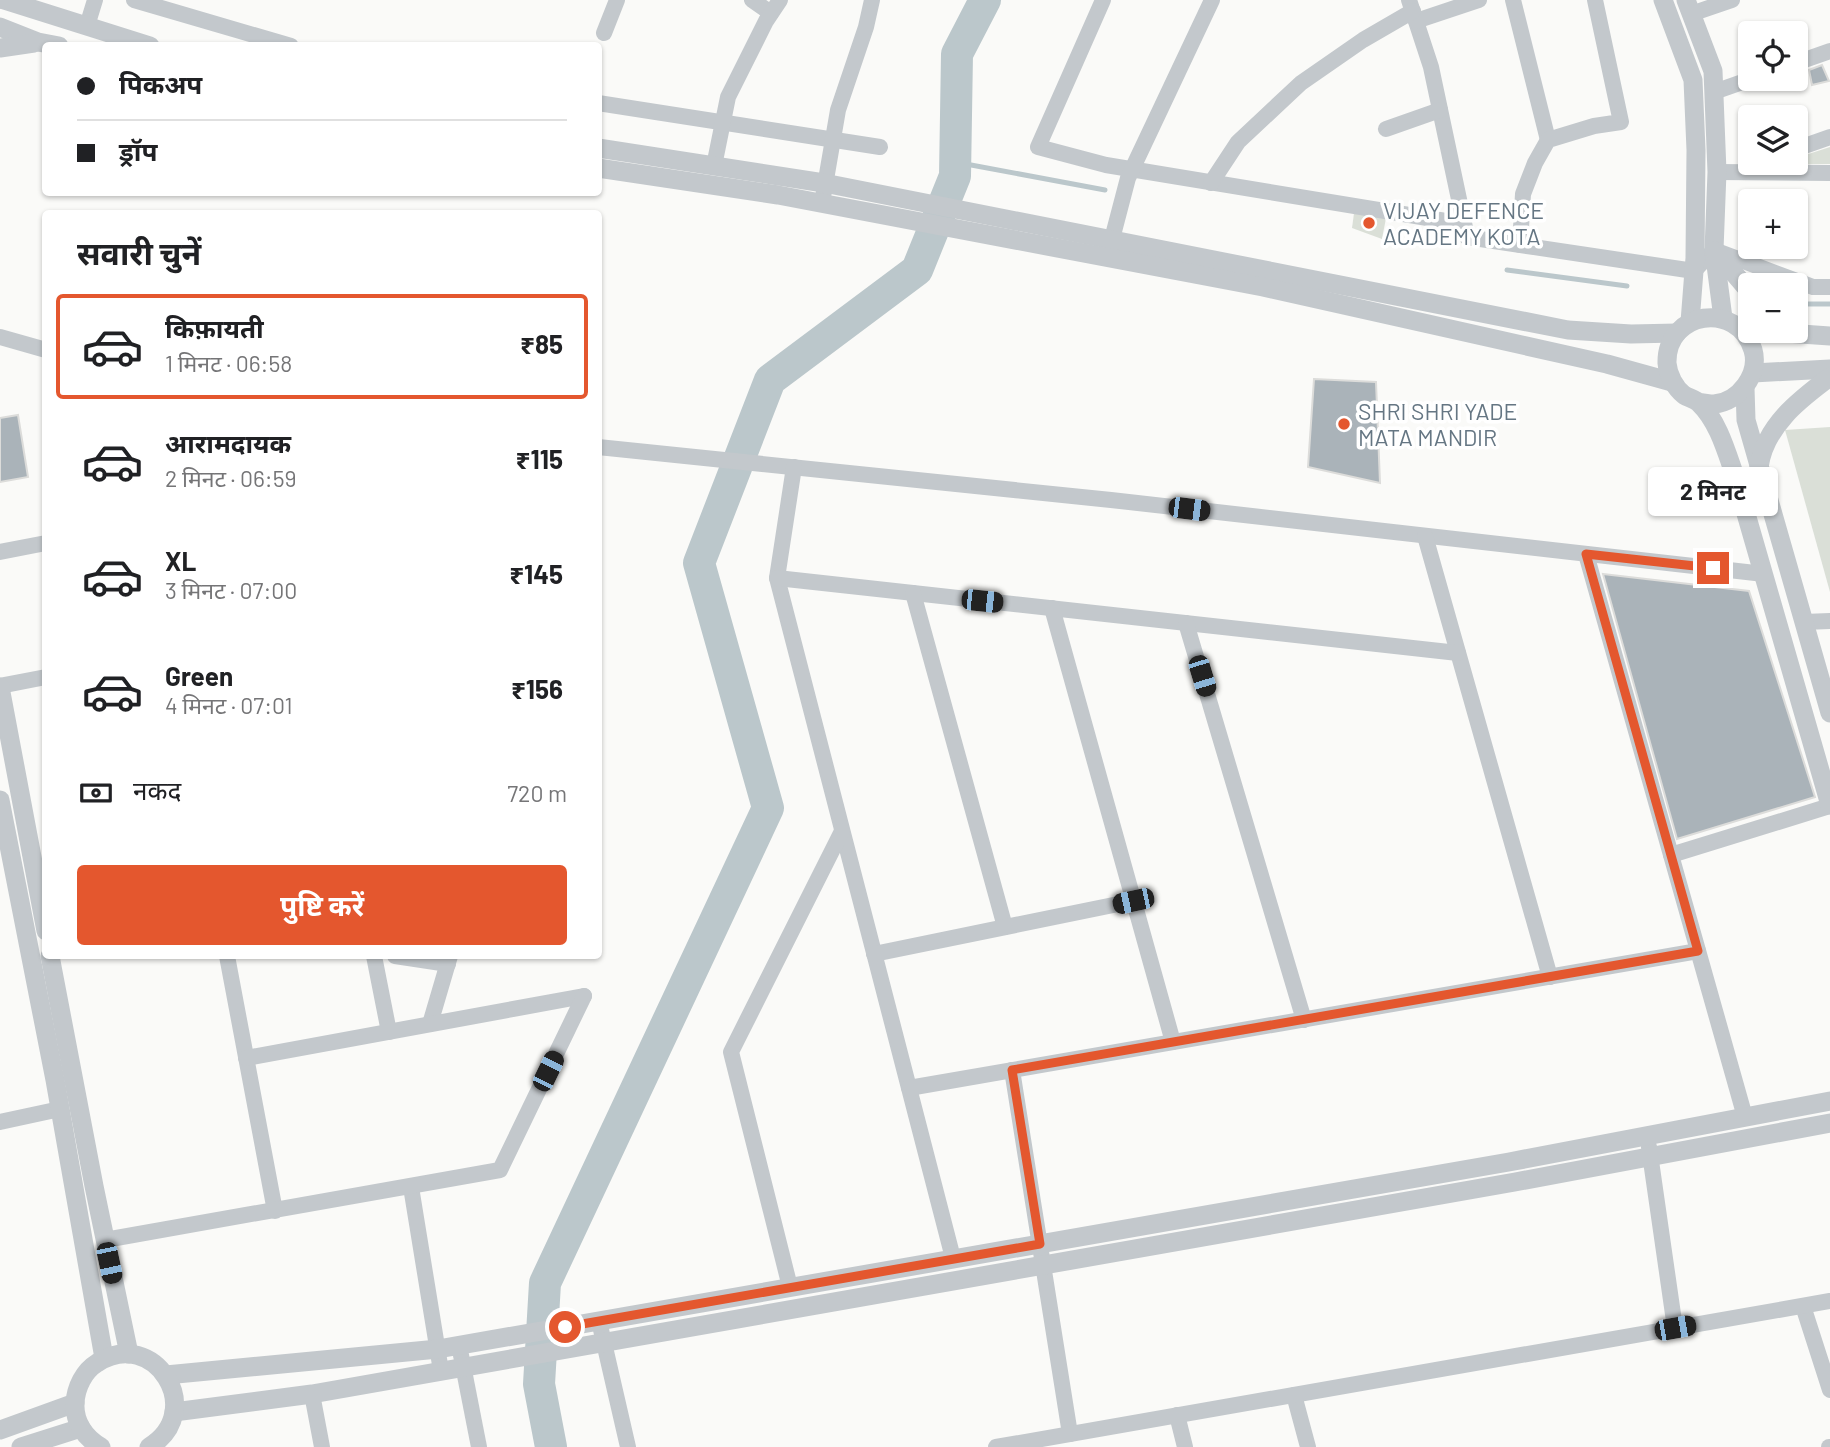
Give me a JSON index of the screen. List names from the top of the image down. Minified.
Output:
{"places":["VIJAY DEFENCE ACADEMY KOTA","SHRI SHRI YADE MATA MANDIR"],"page":{"map_buttons":["+","−"],"banner":["पिकअप","ड्रॉप"],"heading":"सवारी चुनें","list":[{"name":"किफ़ायती","note":"1 मिनट · 06:58","value":"₹85"},{"name":"आरामदायक","note":"2 मिनट · 06:59","value":"₹115"},{"name":"XL","note":"3 मिनट · 07:00","value":"₹145"},{"name":"Green","note":"4 मिनट · 07:01","value":"₹156"}],"bubble":"2 मिनट","pay":["नकद","720 m"],"buttons":"पुष्टि करें"}}
